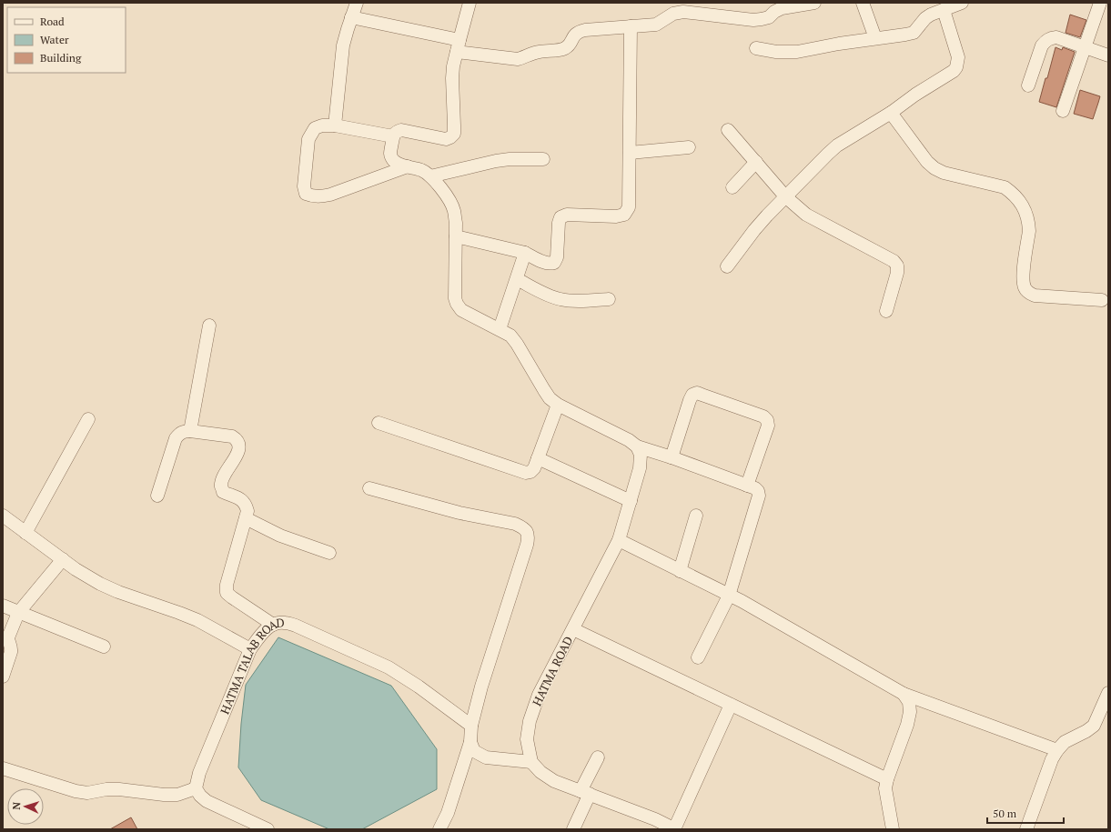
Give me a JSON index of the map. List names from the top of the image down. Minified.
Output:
{"streets":{"street":["HATMA TALAB ROAD","HATMA ROAD"]},"legend":["Road","Water","Building"],"scale_bar":"50 m","north":"left"}
